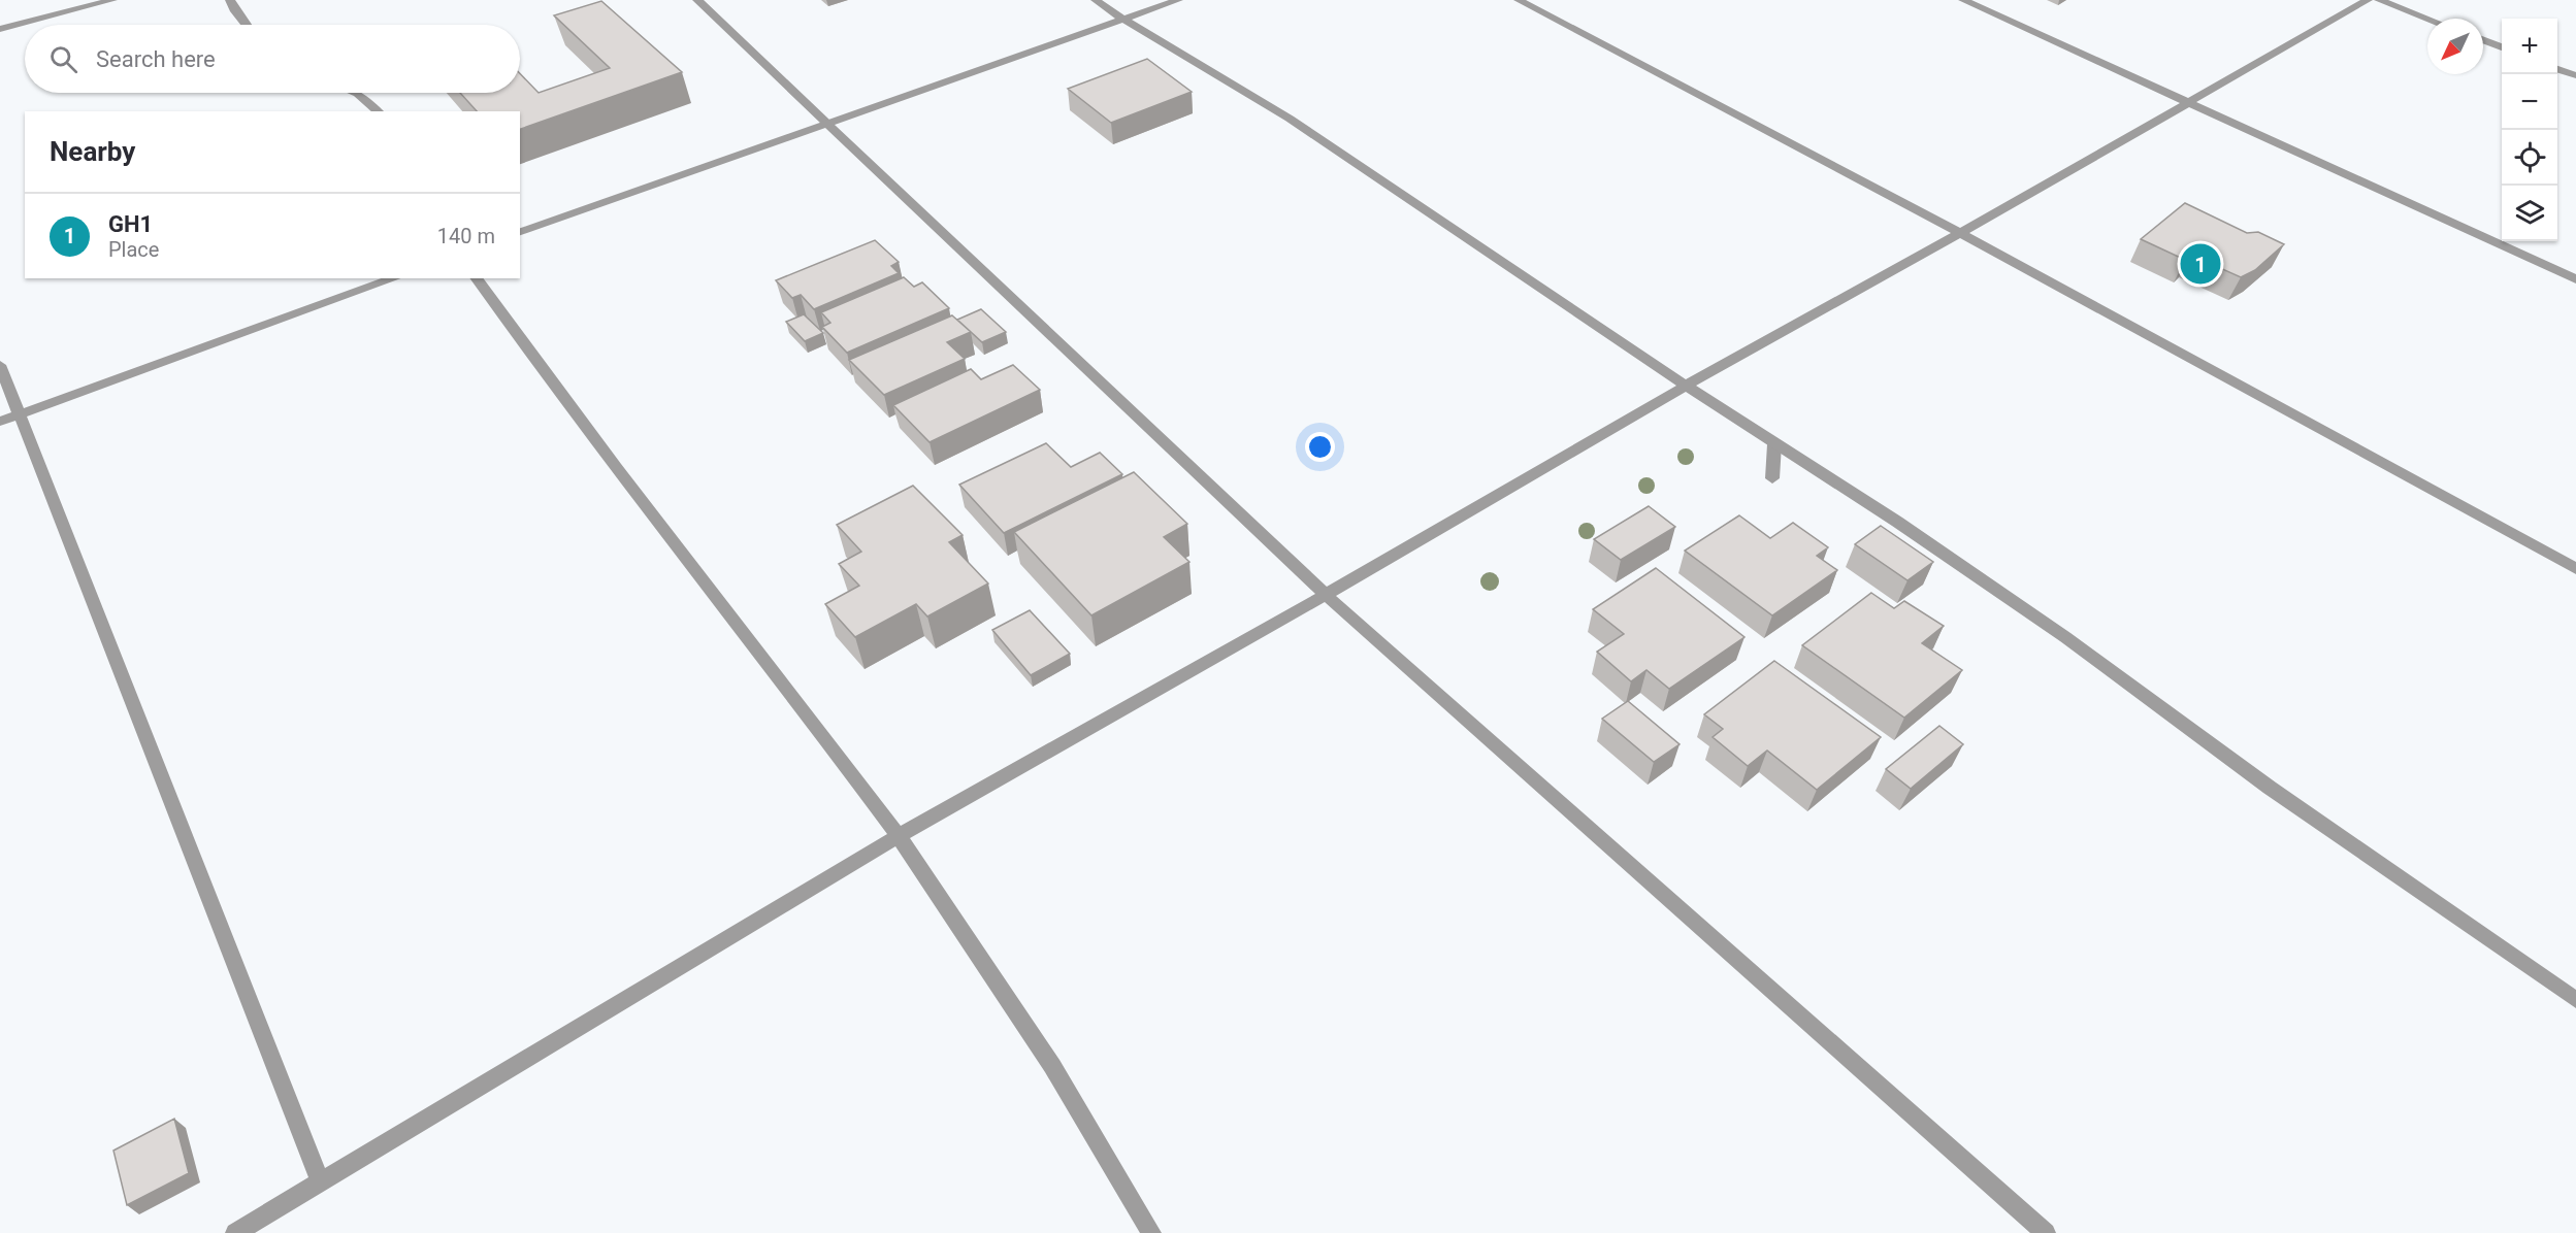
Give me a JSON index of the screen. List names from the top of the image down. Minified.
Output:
{"north":"bottom left","page":{"map_buttons":["+","−"],"search":"Search here","heading":"Nearby","list":[{"mark":"1","name":"GH1","note":"Place","value":"140 m"}],"pins":"1"}}
